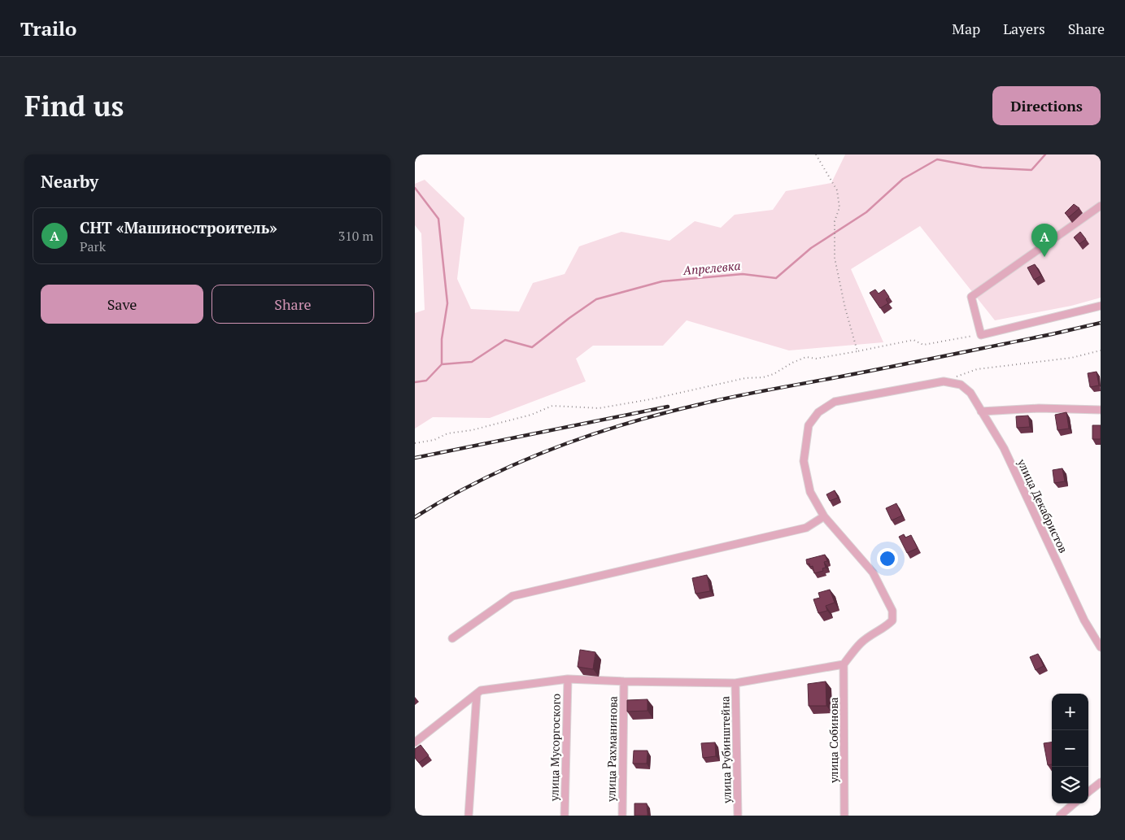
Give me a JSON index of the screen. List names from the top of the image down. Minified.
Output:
{"streets":{"street":["улица Декабристов","улица Собинова","улица Мусоргоского","улица Рахманинова","улица Рубинштейна"]},"water":["Апрелевка"],"page":{"header":"Trailo","nav":["Map","Layers","Share"],"buttons":["Directions",["Save","Share"]],"title":"Find us","heading":"Nearby","list":[{"mark":"A","name":"СНТ «Машиностроитель»","note":"Park","value":"310 m"}],"pins":"A","map_buttons":["+","−"]}}
